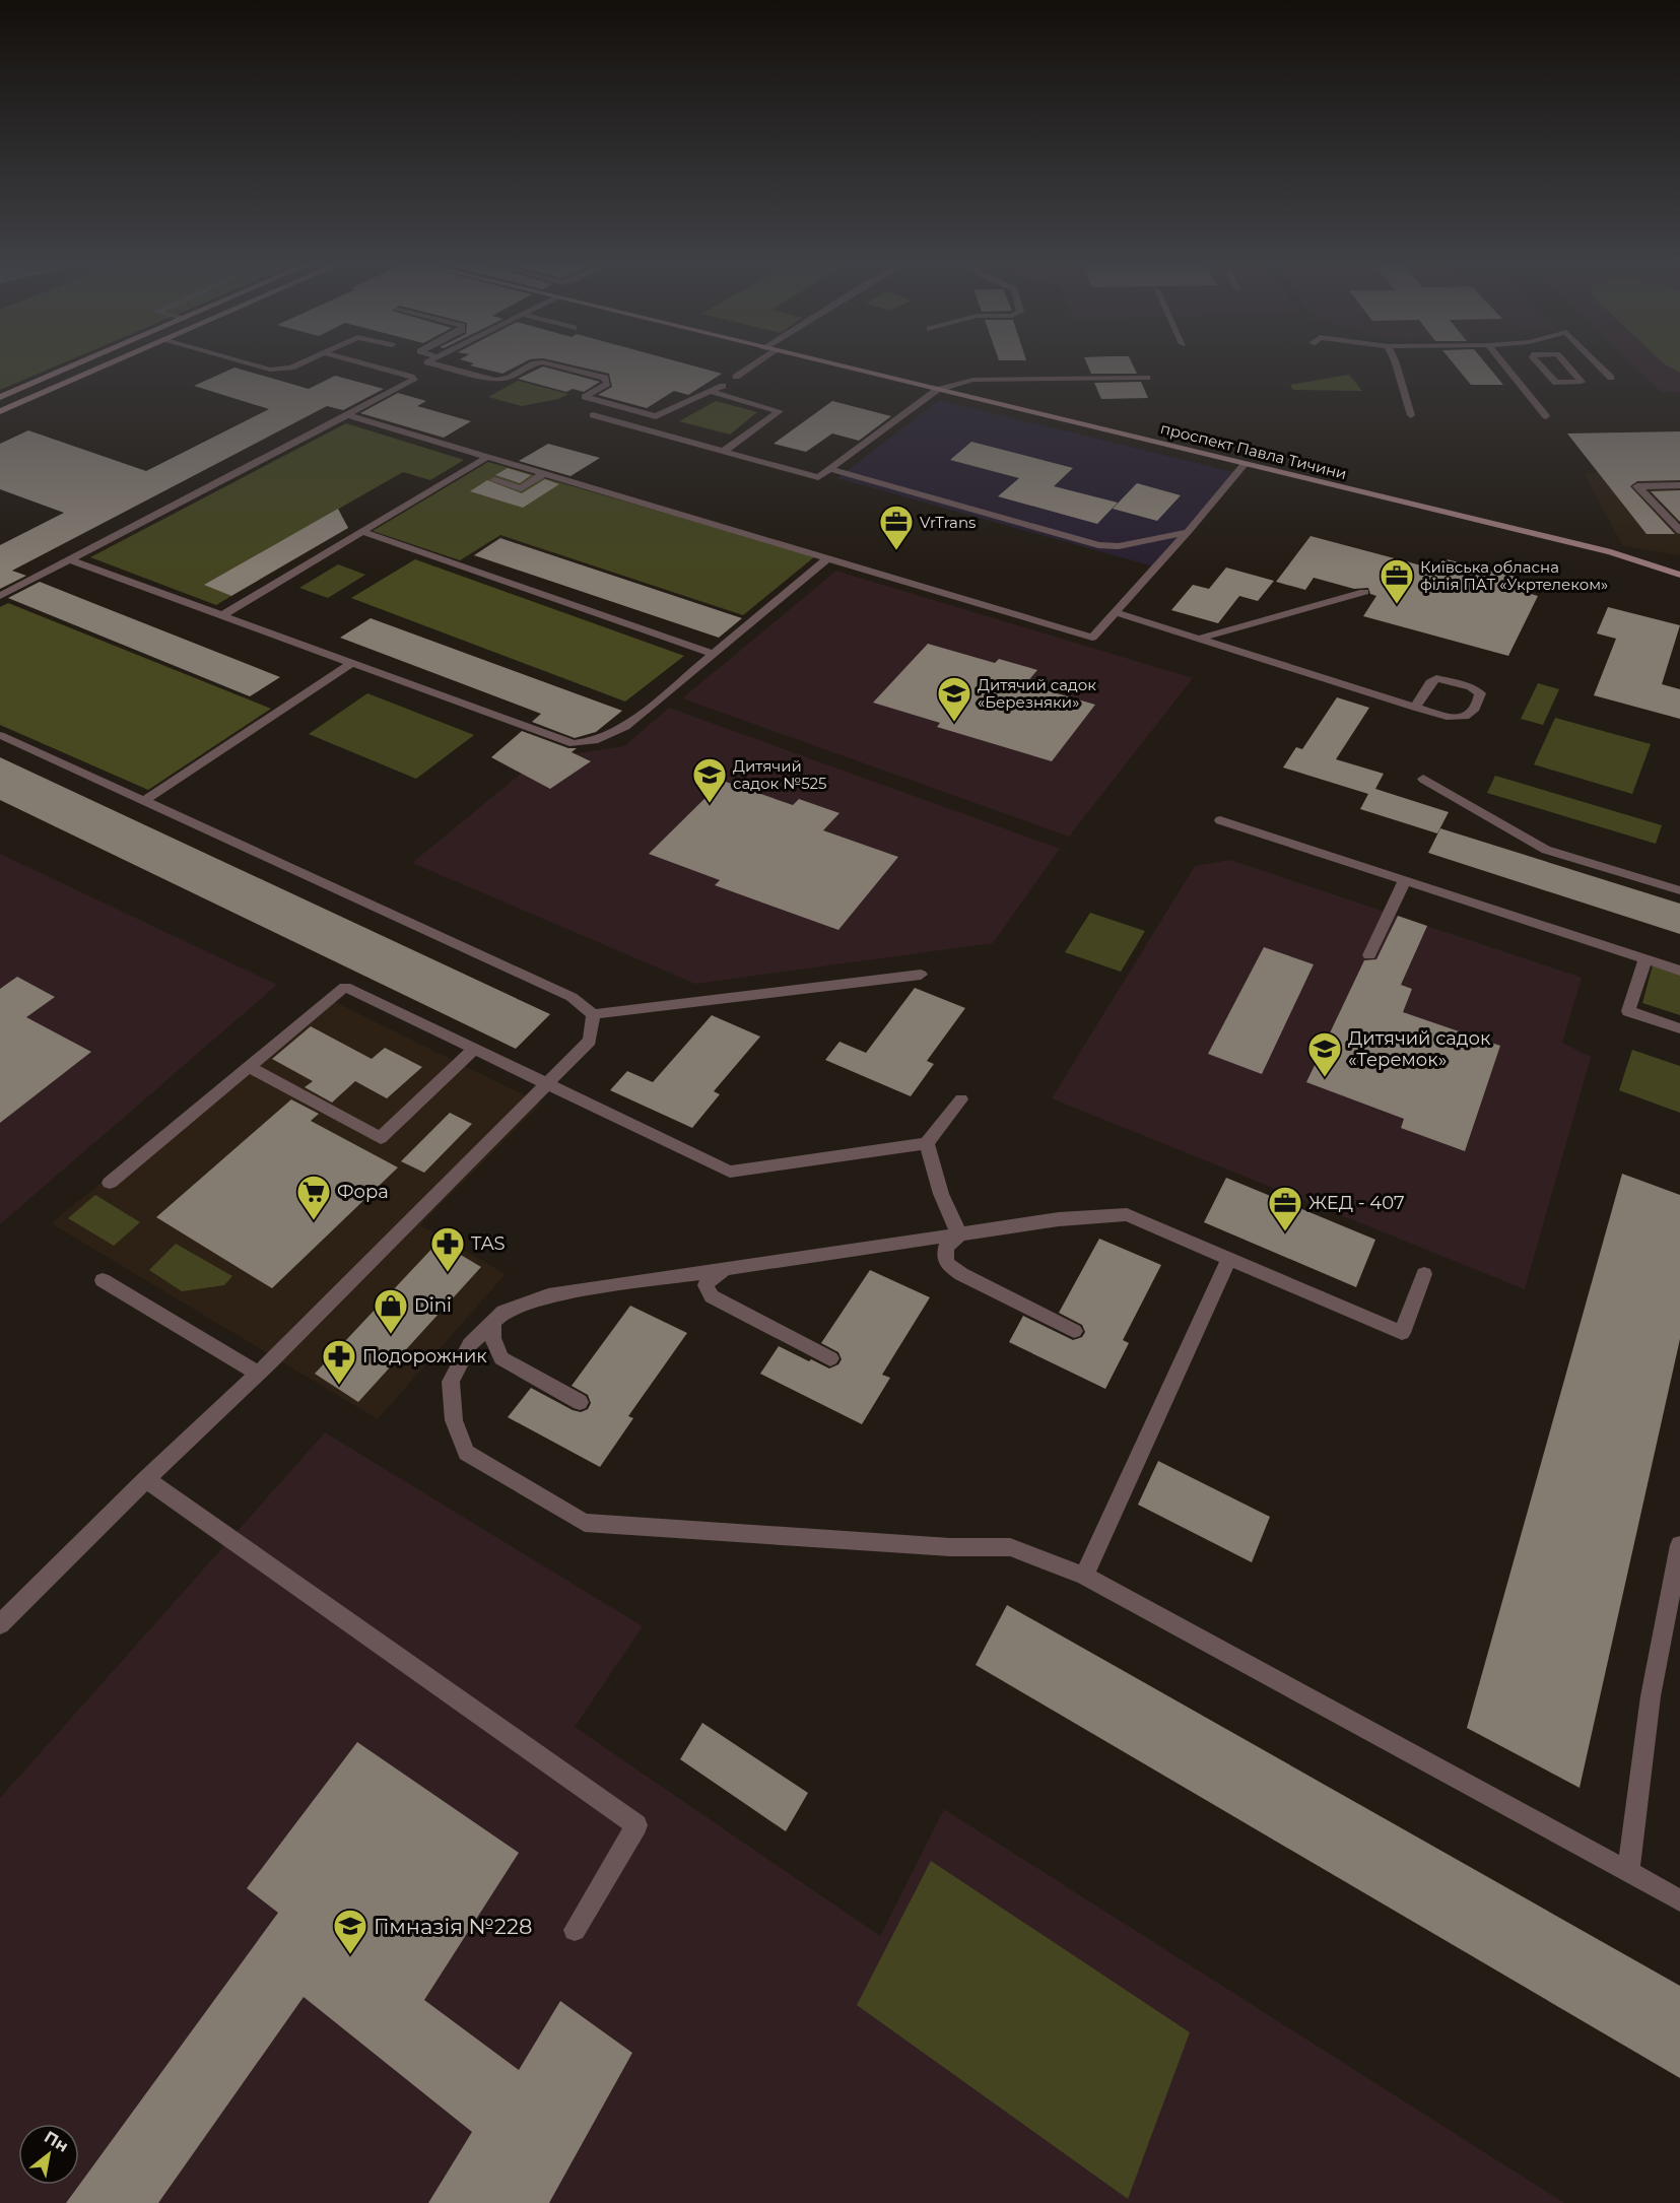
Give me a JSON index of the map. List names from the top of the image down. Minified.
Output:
{"streets":{"street":["проспект Павла Тичини"]},"places":{"office":["VrTrans","Київська обласна філія ПАТ «Укртелеком»","ЖЕД - 407"],"school or university":["Дитячий садок «Березняки»","Дитячий садок №525","Дитячий садок «Теремок»","Гімназія №228"],"supermarket":["Фора"],"pharmacy":["TAS","Подорожник"],"shop":["Dini"]},"north":"top right"}
